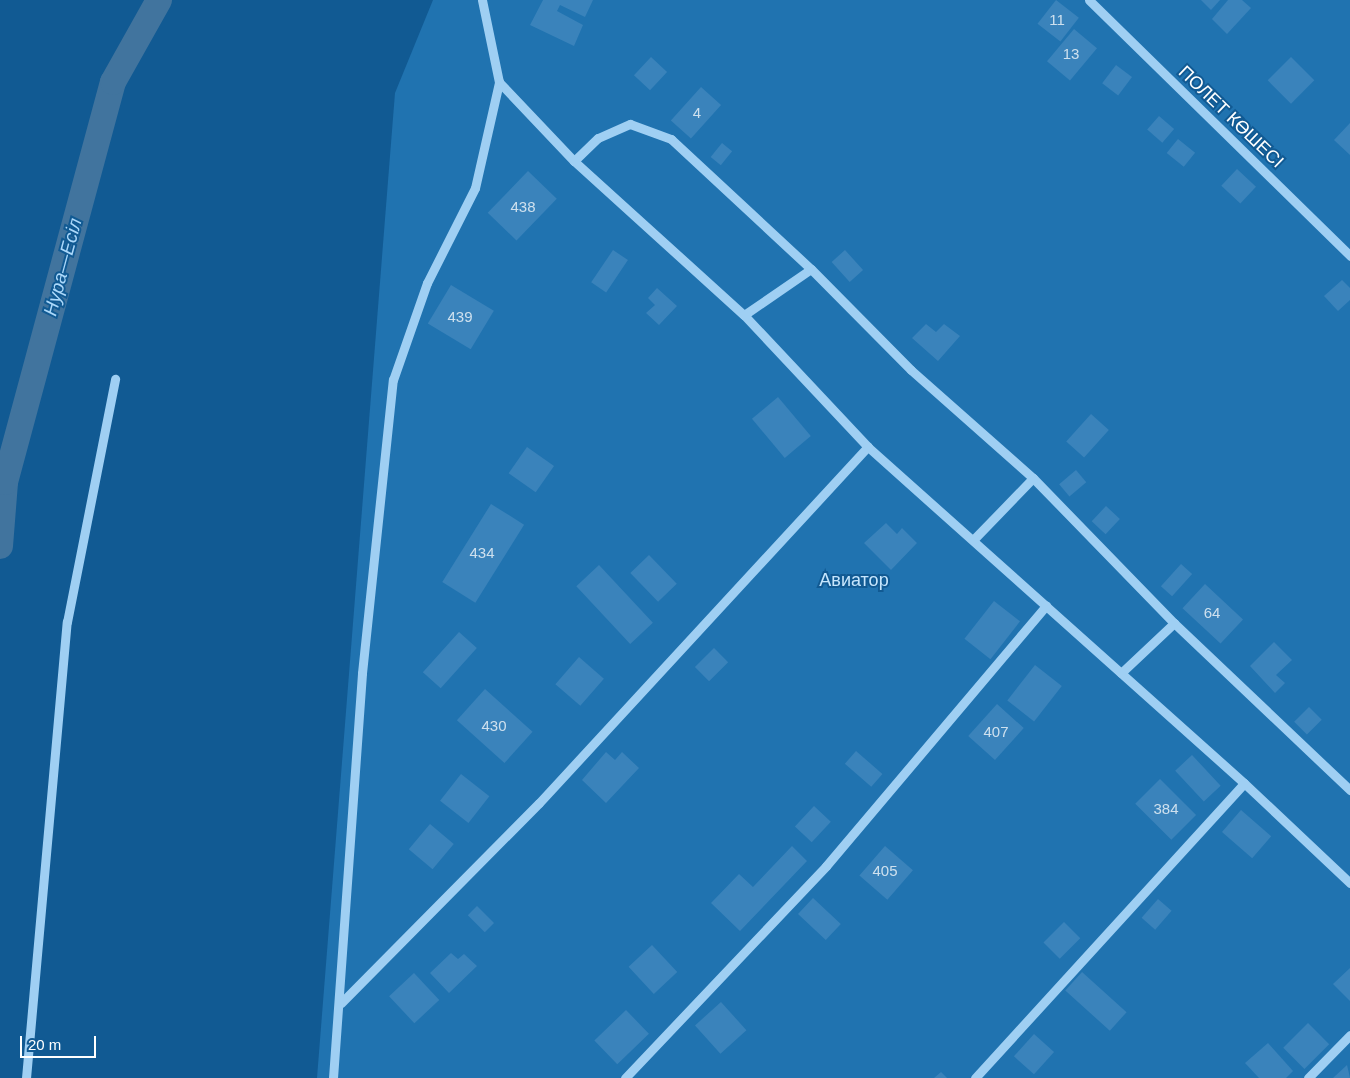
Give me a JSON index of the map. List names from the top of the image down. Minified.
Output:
{"streets":{"street":["ПОЛЕТ КӨШЕСІ"]},"water":["Нура—Есіл"],"parks":["Авиатор"],"house_numbers":["11","13","4","438","439","434","64","430","407","384","405"],"scale_bar":"20 m"}
